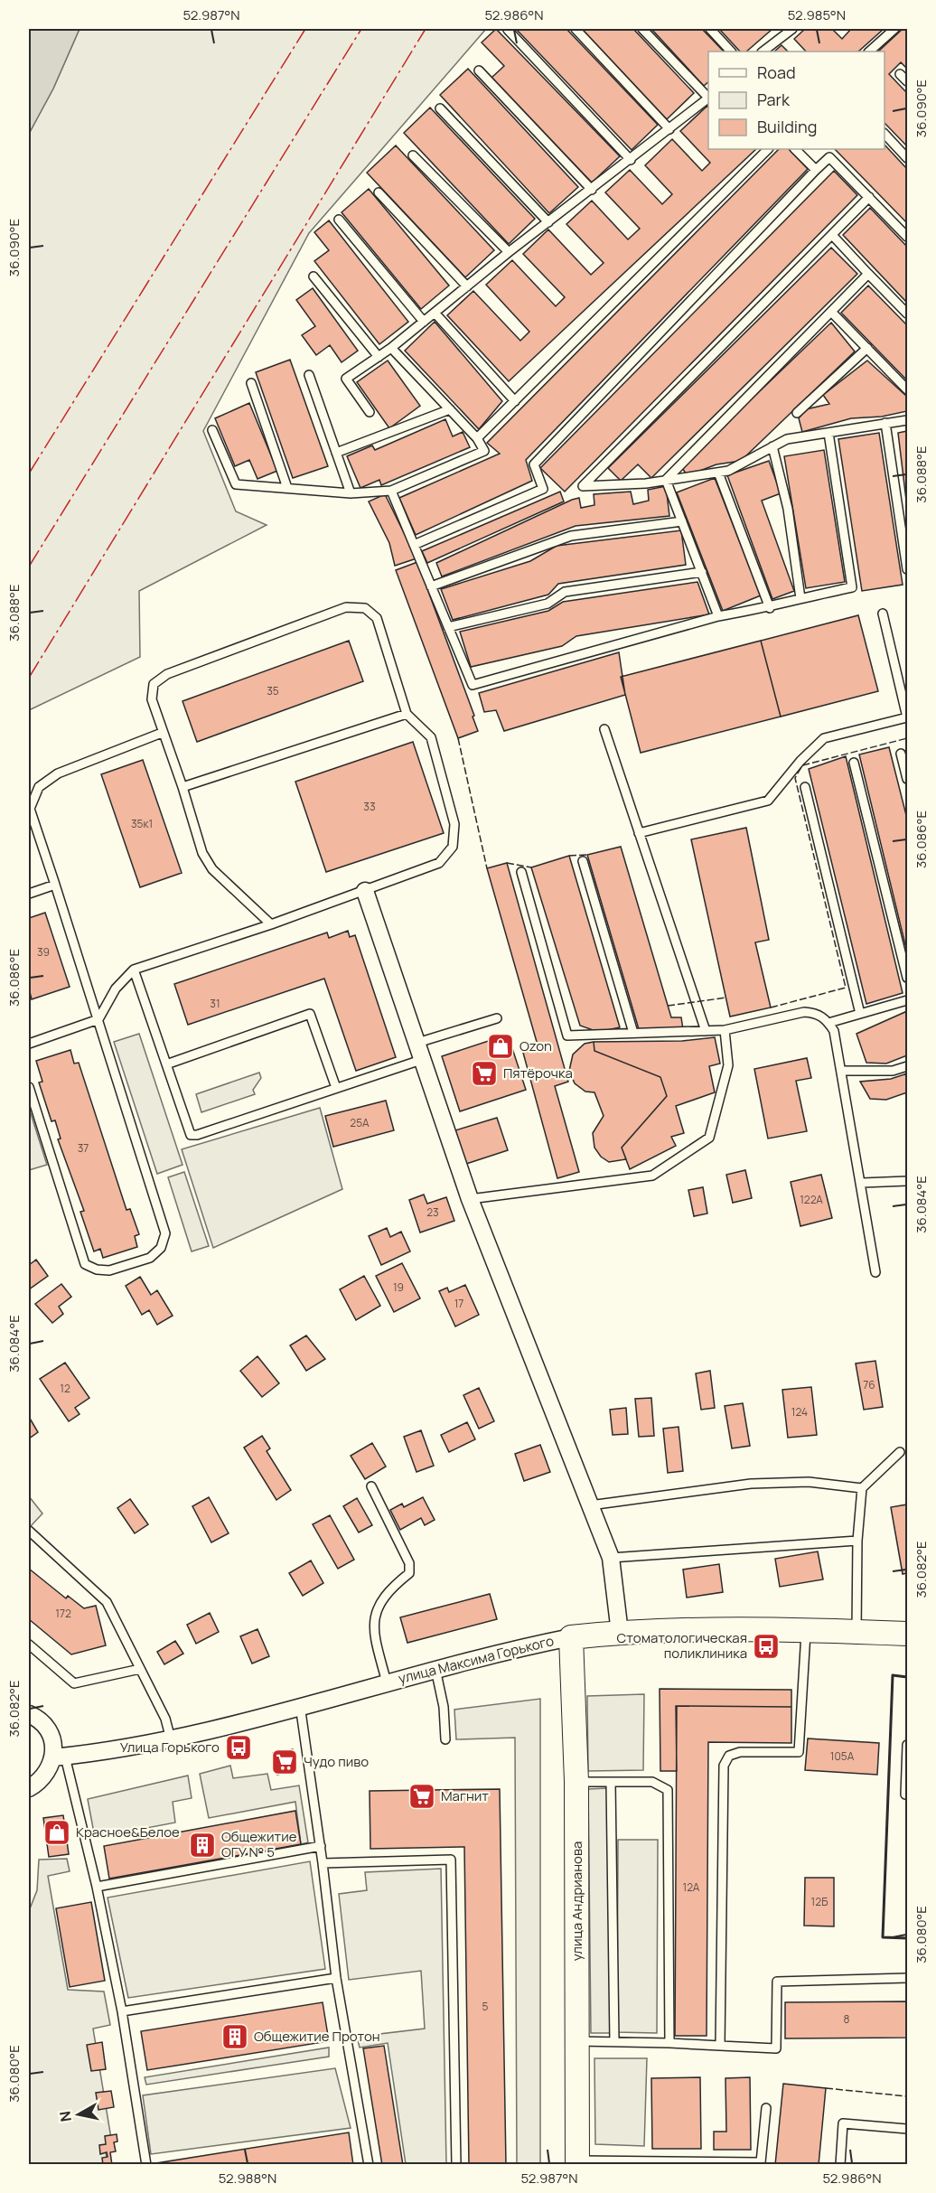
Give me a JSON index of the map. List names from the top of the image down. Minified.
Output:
{"streets":{"street":["улица Максима Горького","улица Андрианова"]},"crossings":[["улица Максима Горького","улица Андрианова"]],"places":{"shop":["Ozon","Красное&Белое"],"supermarket":["Пятёрочка","Чудо пиво","Магнит"],"bus stop":["Стоматологическая поликлиника","Улица Горького"],"building":["Общежитие ОГУ № 5","Общежитие Протон"]},"house_numbers":["35","33","35к1","39","31","25А","37","122А","23","19","17","76","12","124","172","105А","12А","12Б","5","8"],"legend":["Road","Park","Building"],"north":"left","coordinates":["52.987°N","52.986°N","52.985°N","36.090°E","36.088°E","36.086°E","36.084°E","36.082°E","36.080°E","52.988°N"]}
